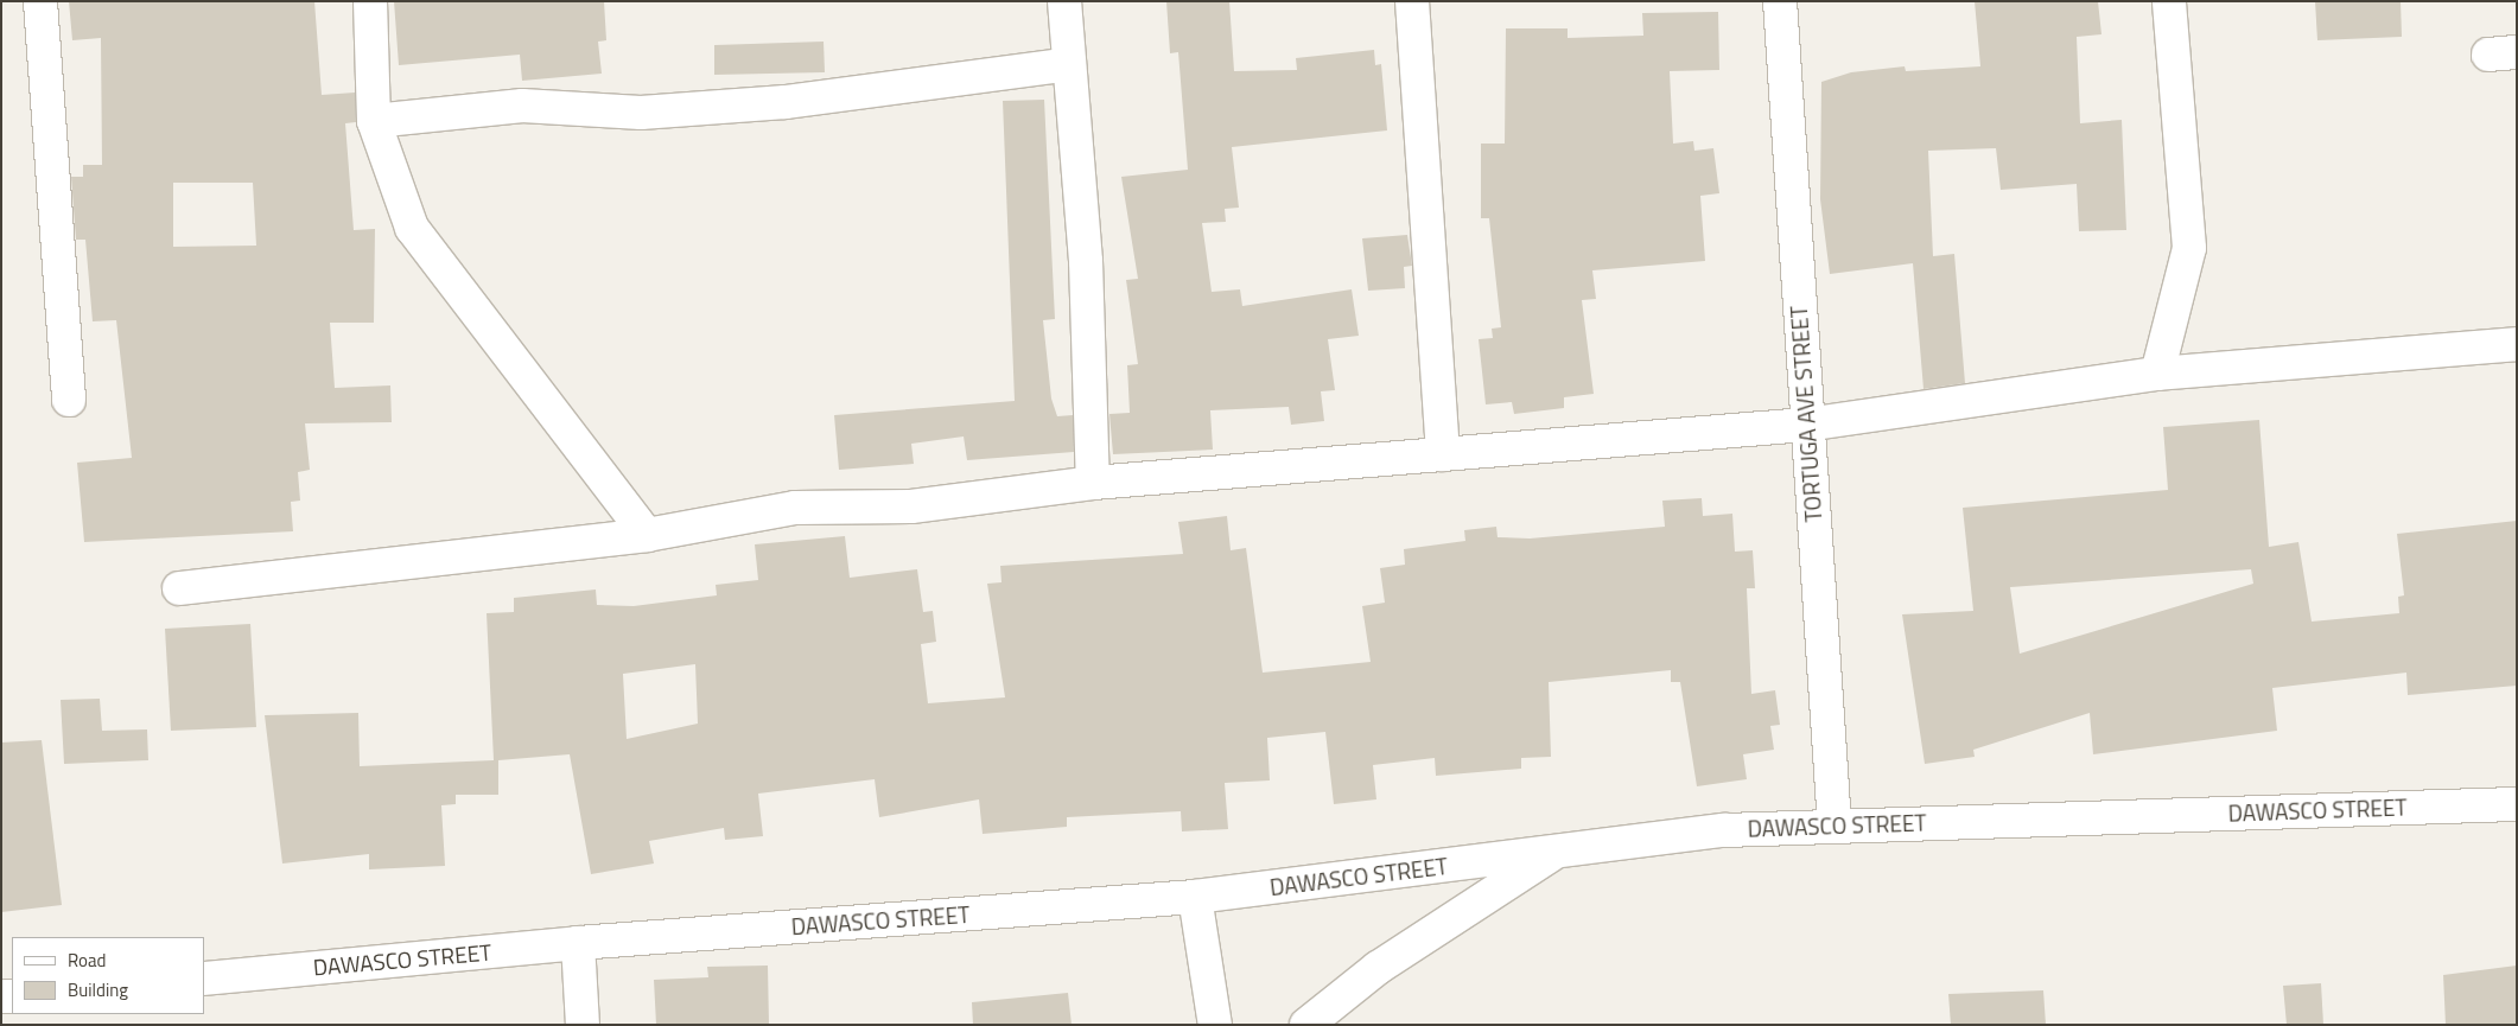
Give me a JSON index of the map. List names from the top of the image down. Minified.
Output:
{"streets":{"street":["TORTUGA AVE STREET","DAWASCO STREET"]},"crossings":[["TORTUGA AVE STREET","DAWASCO STREET"]],"legend":["Road","Building"]}
